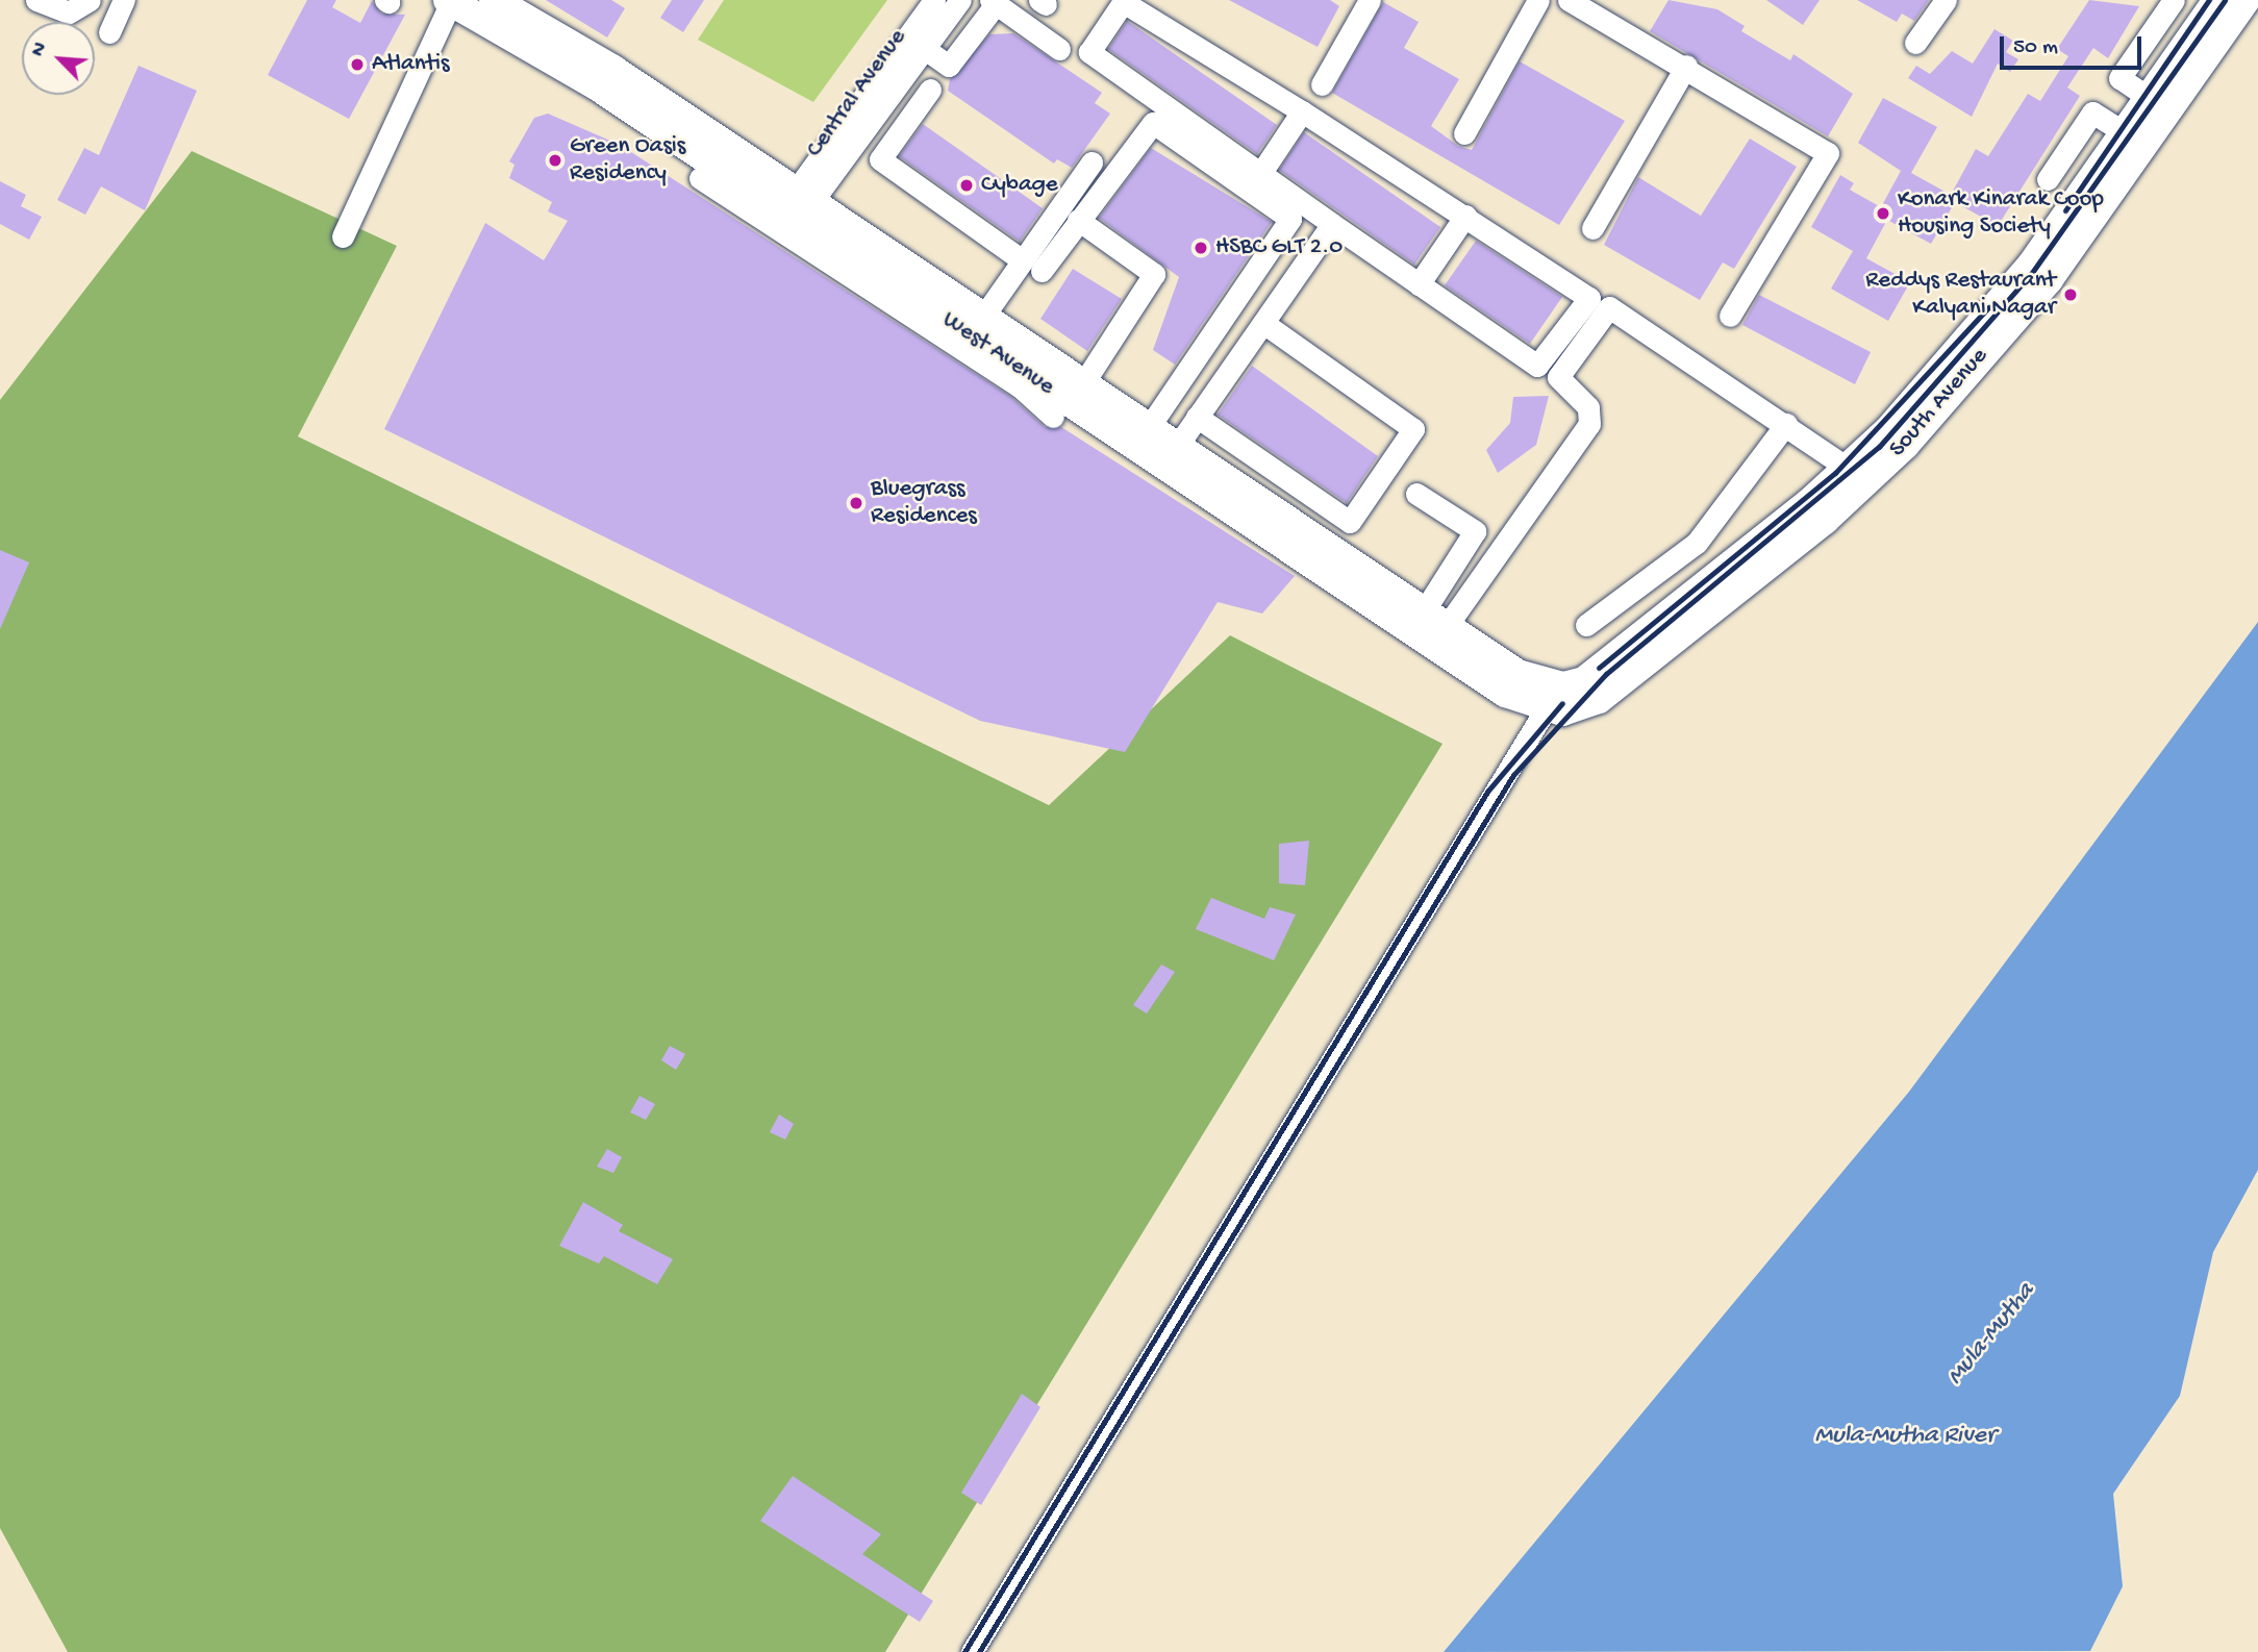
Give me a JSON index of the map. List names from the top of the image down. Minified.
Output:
{"streets":{"main road":["West Avenue","South Avenue"],"street":["Central Avenue"]},"crossings":[["Central Avenue","West Avenue"],["West Avenue","South Avenue"]],"water":["Mula-Mutha","Mula-Mutha River"],"places":["Atlantis","Green Oasis Residency","Cybage","Konark Kinarak Coop Housing Society","HSBC GLT 2.0","Reddys Restaurant Kalyani Nagar","Bluegrass Residences"],"scale_bar":"50 m","north":"top left"}
